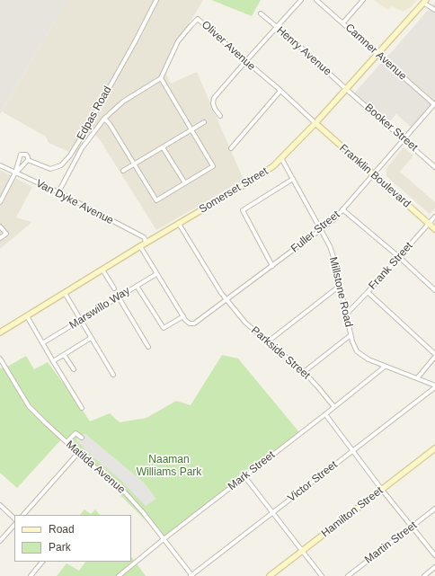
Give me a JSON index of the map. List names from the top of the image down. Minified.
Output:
{"streets":{"main road":["Franklin Boulevard","Somerset Street","Hamilton Street"],"street":["Oliver Avenue","Henry Avenue","Camner Avenue","Edpas Road","Booker Street","Van Dyke Avenue","Fuller Street","Frank Street","Millstone Road","Marswillo Way","Parkside Street","Matilda Avenue","Mark Street","Victor Street","Martin Street"]},"crossings":[["Oliver Avenue","Franklin Boulevard"],["Oliver Avenue","Somerset Street"],["Henry Avenue","Booker Street"],["Henry Avenue","Somerset Street"],["Camner Avenue","Somerset Street"],["Camner Avenue","Fuller Street"],["Edpas Road","Van Dyke Avenue"],["Booker Street","Somerset Street"],["Booker Street","Fuller Street"],["Franklin Boulevard","Somerset Street"],["Franklin Boulevard","Fuller Street"],["Franklin Boulevard","Frank Street"],["Somerset Street","Van Dyke Avenue"],["Somerset Street","Millstone Road"],["Somerset Street","Parkside Street"],["Fuller Street","Millstone Road"],["Fuller Street","Parkside Street"],["Frank Street","Millstone Road"],["Millstone Road","Mark Street"],["Millstone Road","Victor Street"],["Parkside Street","Mark Street"],["Matilda Avenue","Mark Street"],["Matilda Avenue","Victor Street"]],"parks":["Naaman Williams Park"],"legend":["Road","Park"]}
